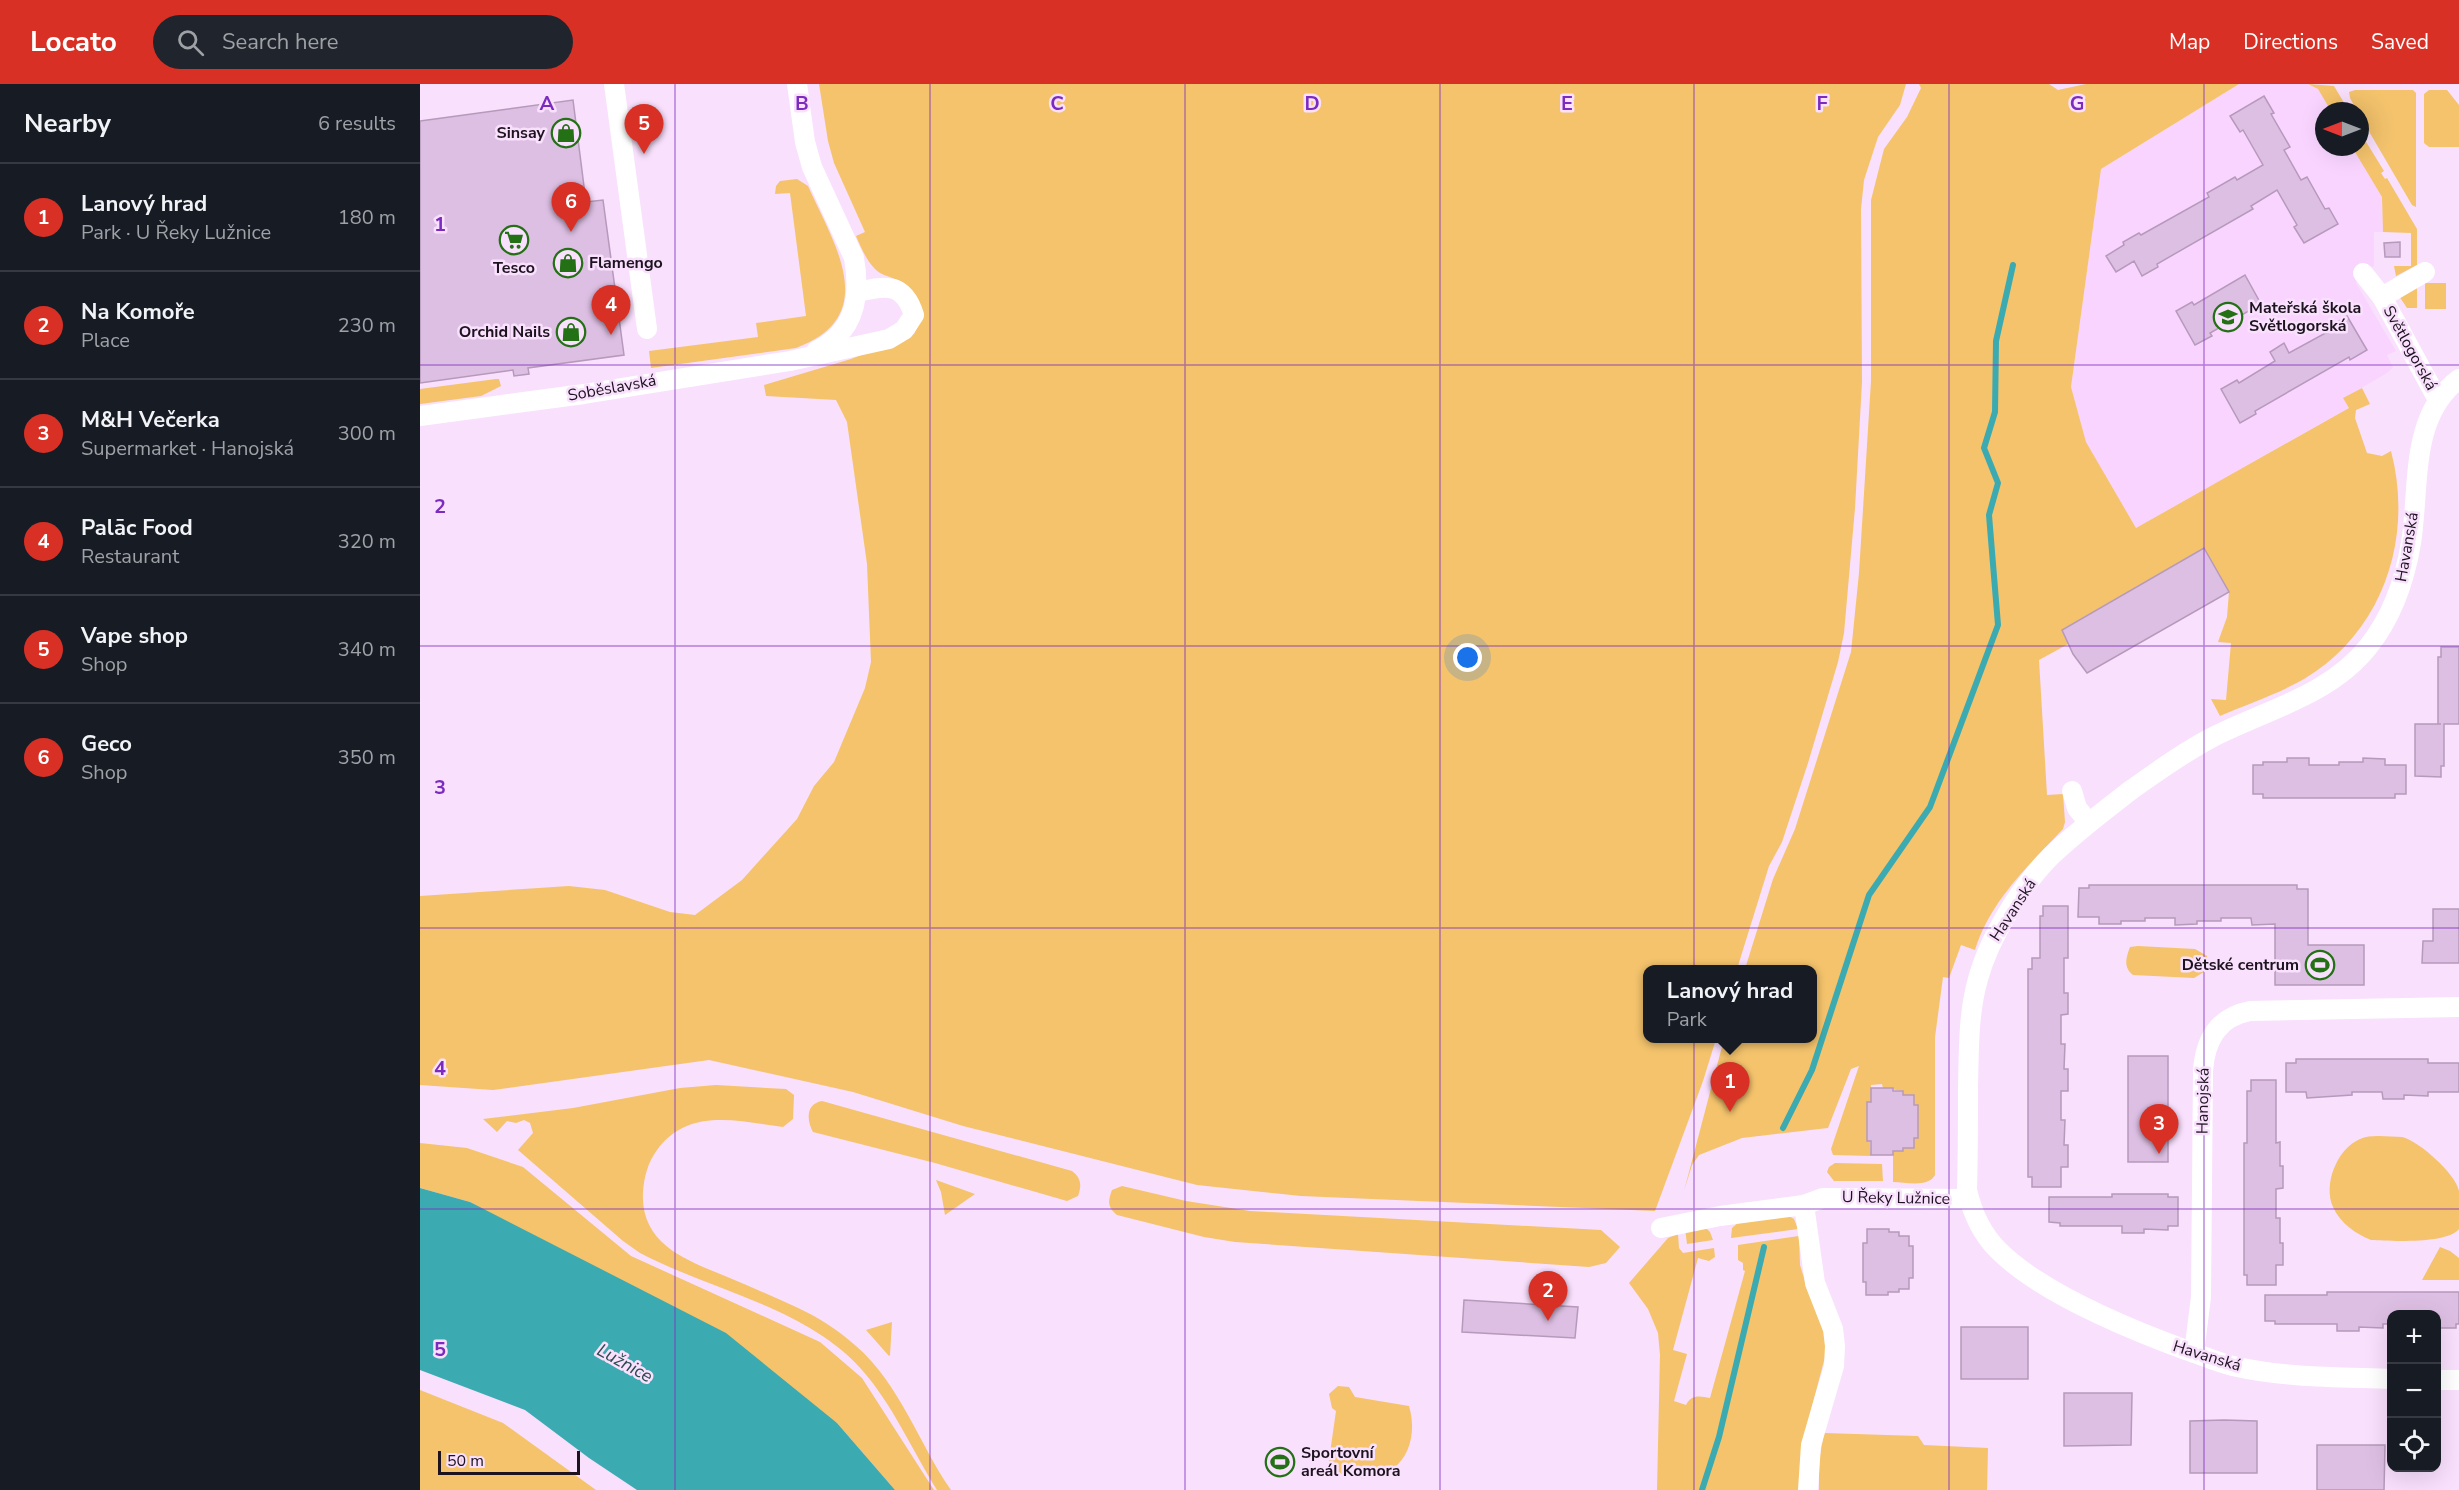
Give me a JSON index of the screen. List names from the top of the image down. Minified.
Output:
{"streets":{"street":["Světlogorská","Soběslavská","Havanská","Hanojská","U Řeky Lužnice"]},"crossings":[["Světlogorská","Havanská"],["Havanská","Hanojská"],["Havanská","U Řeky Lužnice"]],"water":["Lužnice"],"places":{"shop":["Sinsay","Flamengo","Orchid Nails"],"supermarket":["Tesco"],"school or university":["Mateřská škola Světlogorská"],"sports":["Dětské centrum","Sportovní areál Komora"]},"scale_bar":"50 m","north":"left","page":{"header":"Locato","search":"Search here","nav":["Map","Directions","Saved"],"heading":["Nearby","6 results"],"pins":["5","6","4","1","3","2"],"list":[{"mark":"1","name":"Lanový hrad","note":"Park · U Řeky Lužnice","value":"180 m"},{"mark":"2","name":"Na Komoře","note":"Place","value":"230 m"},{"mark":"3","name":"M&H Večerka","note":"Supermarket · Hanojská","value":"300 m"},{"mark":"4","name":"Palāc Food","note":"Restaurant","value":"320 m"},{"mark":"5","name":"Vape shop","note":"Shop","value":"340 m"},{"mark":"6","name":"Geco","note":"Shop","value":"350 m"}],"popup":["Lanový hrad","Park"],"map_buttons":["+","−"],"scale":"50 m"},"grid":{"columns":["A","B","C","D","E","F","G"],"rows":["1","2","3","4","5"]}}
